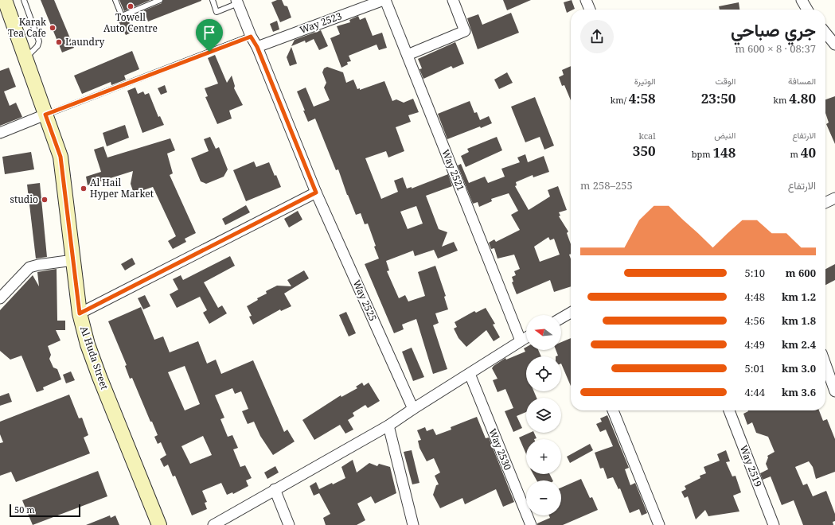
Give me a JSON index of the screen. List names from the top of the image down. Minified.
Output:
{"streets":{"street":["Way 2523","Way 2521","Way 2525","Al Huda Street","Way 2530","Way 2519"]},"crossings":[["Way 2523","Way 2521"],["Way 2523","Way 2525"]],"places":["Towell Auto Centre","Karak Tea Cafe","Laundry","Al Hail Hyper Market","studio"],"scale_bar":"50 m","north":"left","page":{"heading":["جري صباحي","08:37 · 8 × 600 m"],"stats":[["المسافة","4.80 km"],["الوقت","23:50"],["الوتيرة","4:58 /km"],["الارتفاع","40 m"],["النبض","148 bpm"],["kcal","350"]],"chart":["الارتفاع","255–258 m"],"list":[{"name":"600 m","note":"5:10"},{"name":"1.2 km","note":"4:48"},{"name":"1.8 km","note":"4:56"},{"name":"2.4 km","note":"4:49"},{"name":"3.0 km","note":"5:01"},{"name":"3.6 km","note":"4:44"}],"map_buttons":["+","−"],"scale":"50 m"}}
